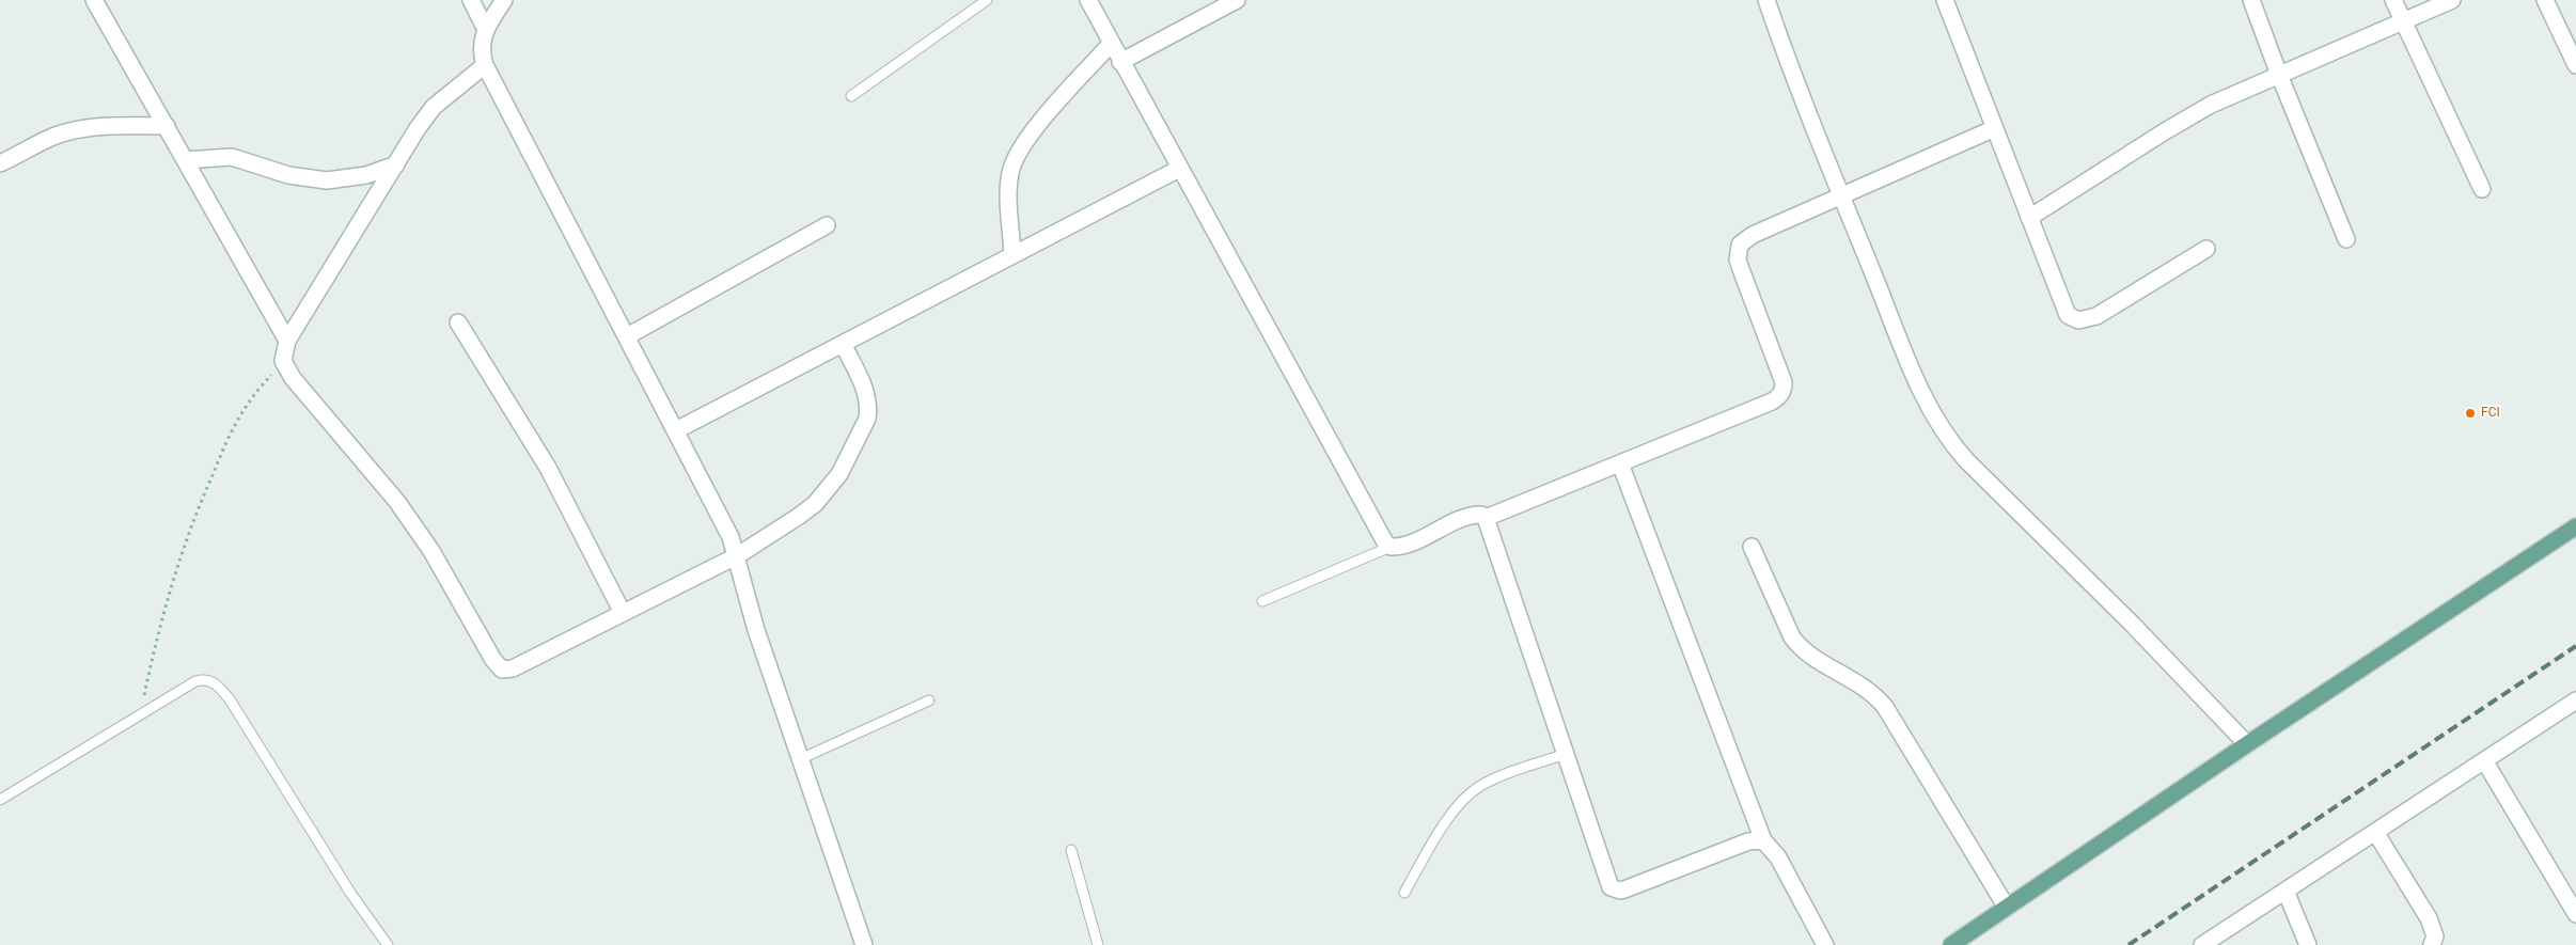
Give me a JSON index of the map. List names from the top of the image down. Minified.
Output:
{"places":["FCI"]}
